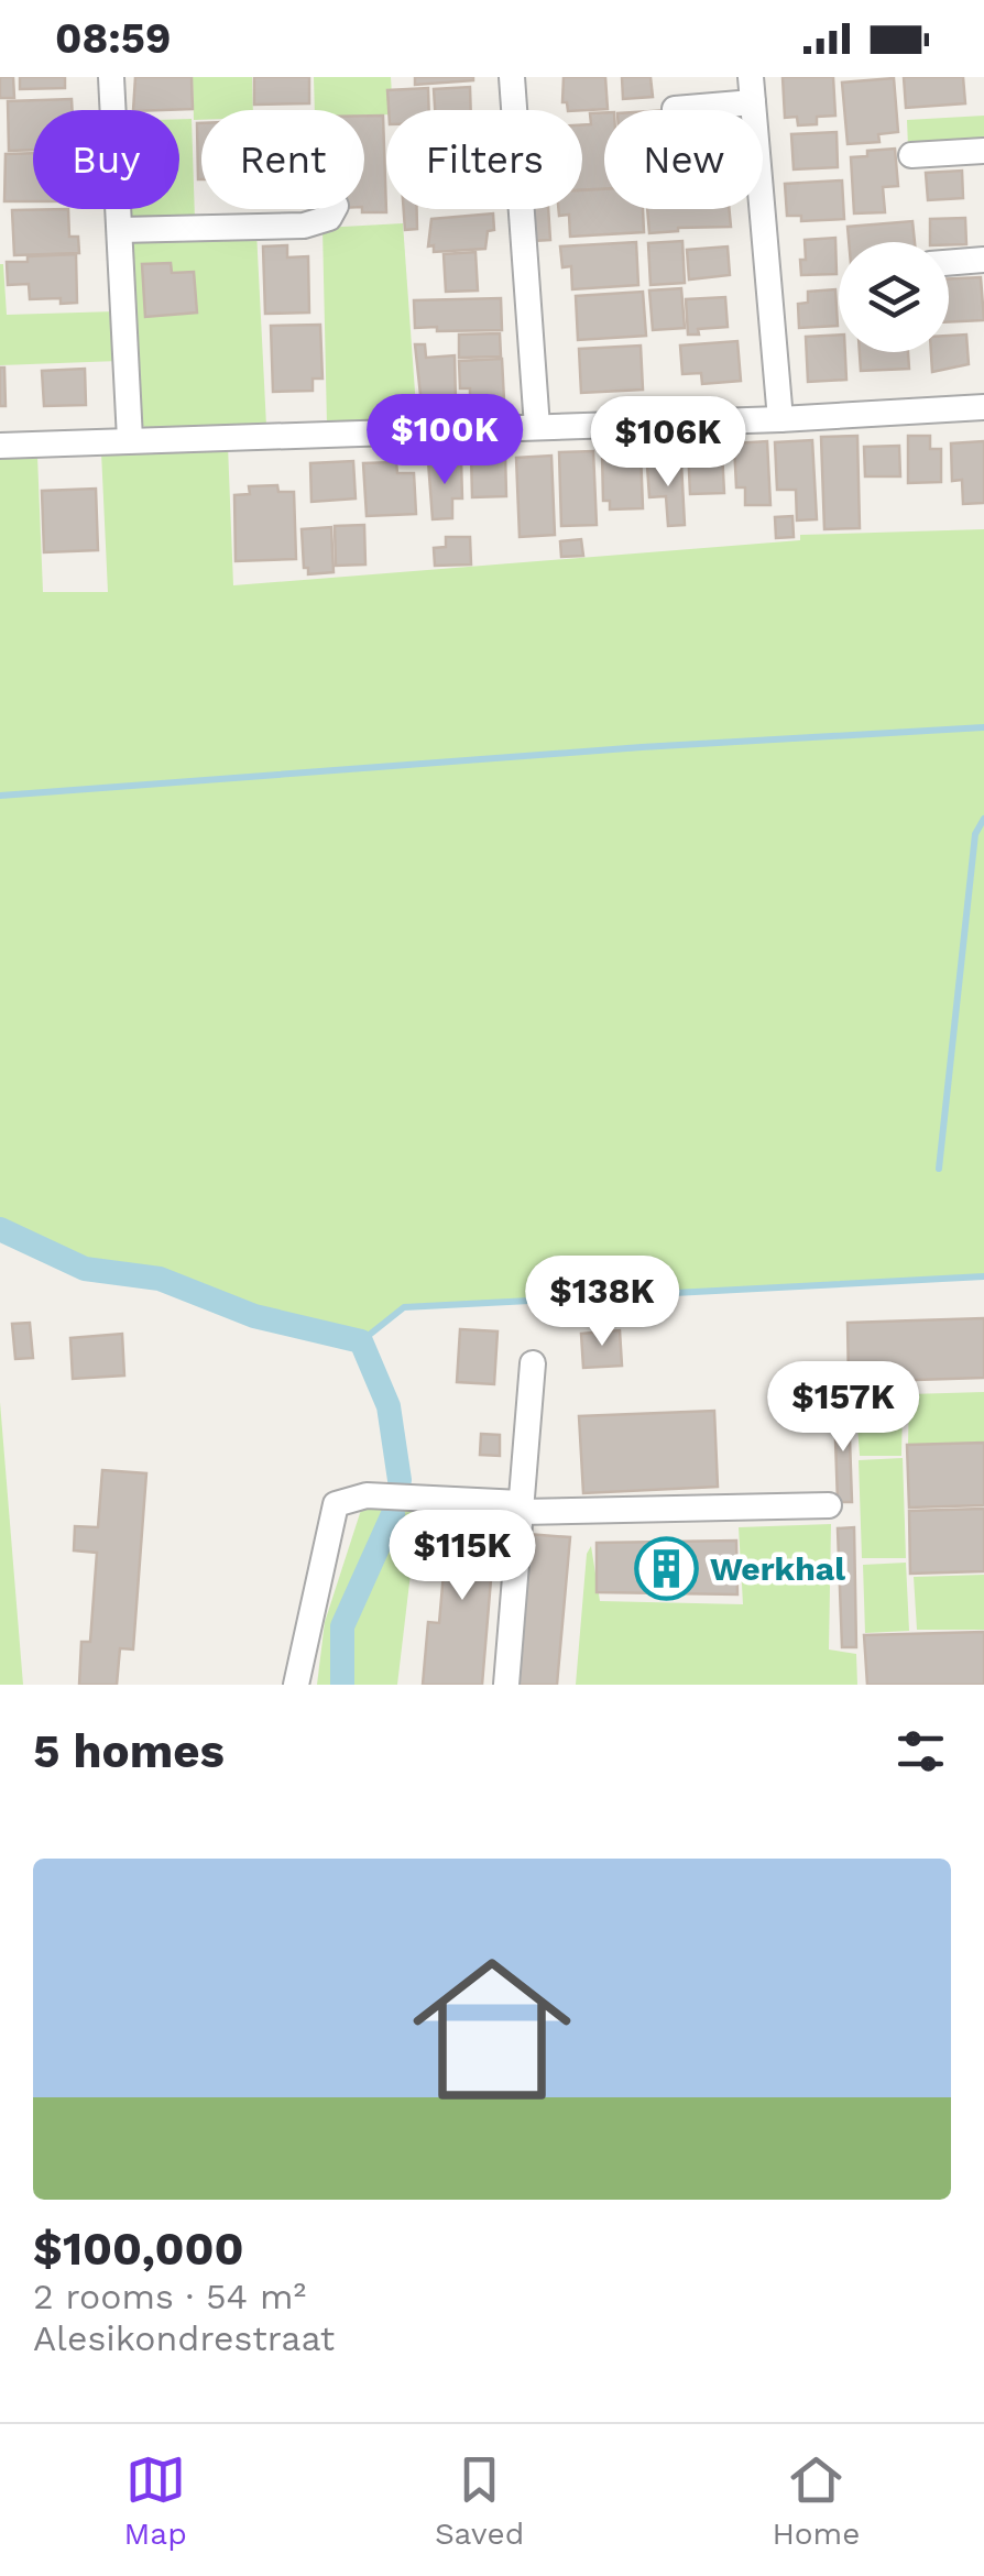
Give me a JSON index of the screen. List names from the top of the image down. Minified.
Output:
{"places":{"building":["Werkhal"]},"page":{"status":"08:59","chip":["Buy","Rent","Filters","New"],"price":["$100K","$106K","$138K","$157K","$115K"],"heading":"5 homes","list":[{"name":"$100,000","note":"2 rooms · 54 m² · Alesikondrestraat"}],"tabs":["Map","Saved","Home"]}}
